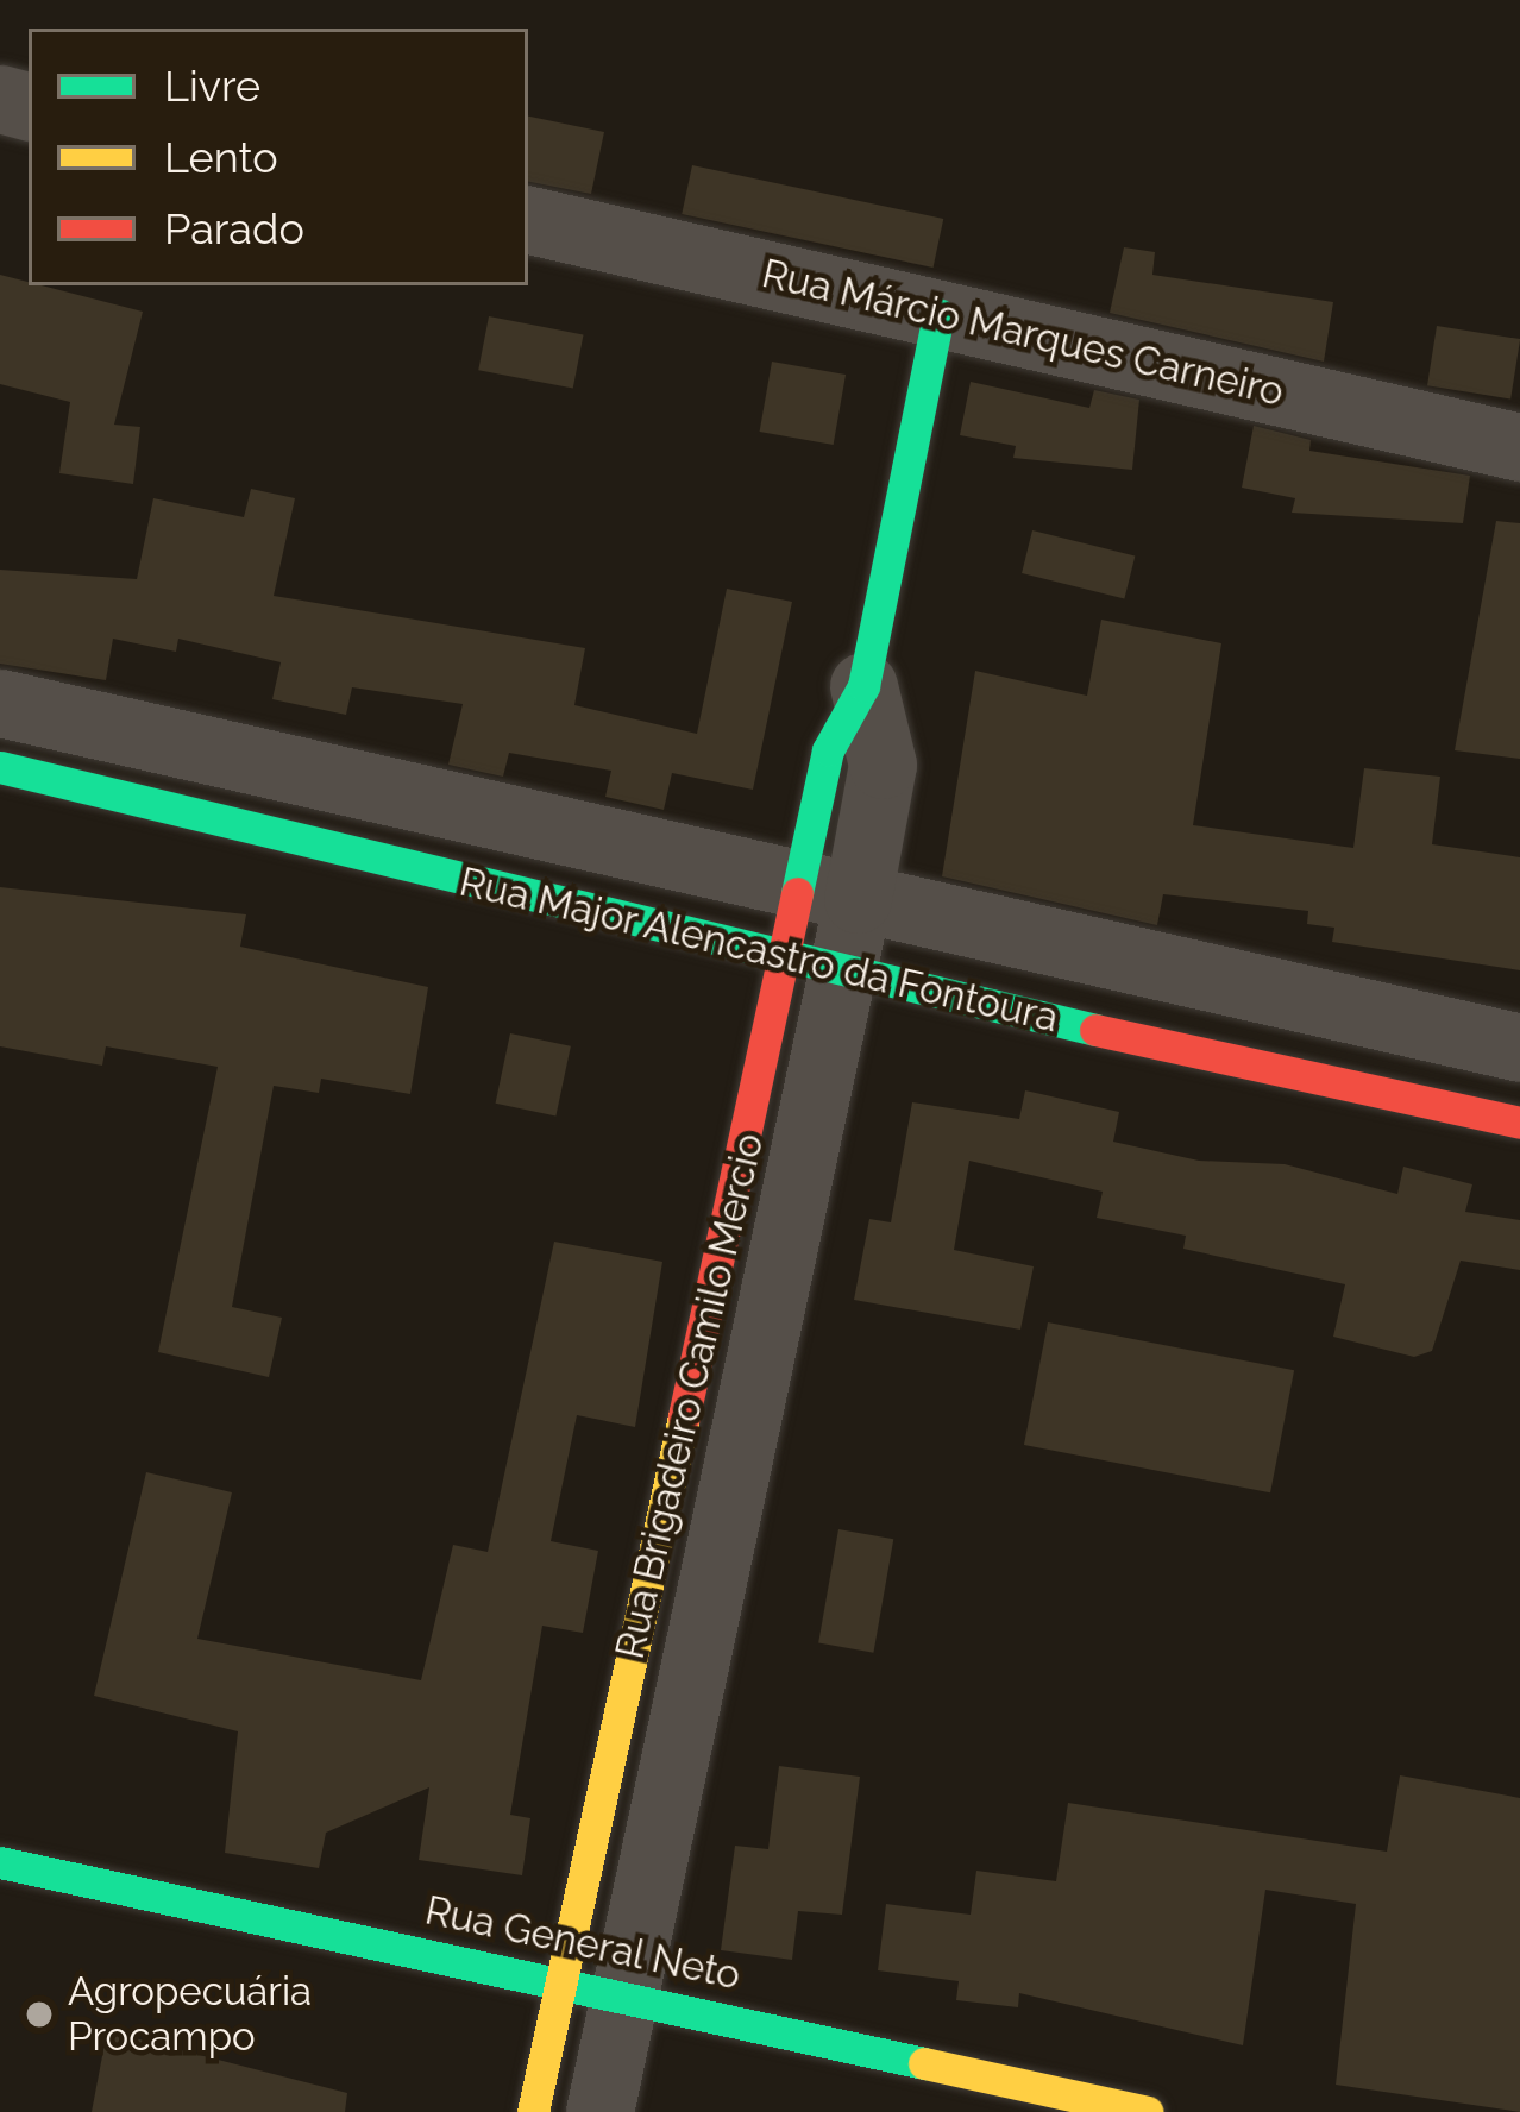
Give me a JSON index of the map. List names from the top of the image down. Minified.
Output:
{"streets":{"street":["Rua Márcio Marques Carneiro","Rua Major Alencastro da Fontoura","Rua Brigadeiro Camilo Mercio","Rua General Neto"]},"crossings":[["Rua Márcio Marques Carneiro","Rua Brigadeiro Camilo Mercio"],["Rua Major Alencastro da Fontoura","Rua Brigadeiro Camilo Mercio"],["Rua Brigadeiro Camilo Mercio","Rua General Neto"]],"places":["Agropecuária Procampo"],"legend":["Livre","Lento","Parado"]}
